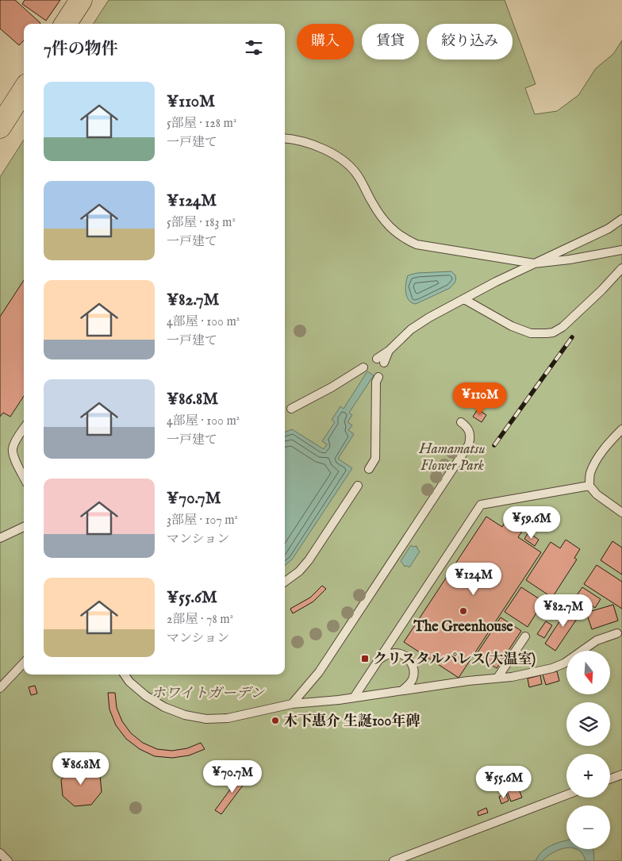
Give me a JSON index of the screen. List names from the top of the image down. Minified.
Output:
{"parks":["Hamamatsu Flower Park","ホワイトガーデン"],"places":{"other":["The Greenhouse","木下惠介 生誕100年碑"],"transit":["クリスタルパレス(大温室)"]},"north":"bottom","page":{"chip":["購入","賃貸","絞り込み"],"heading":"7件の物件","list":[{"name":"¥110M","note":"5部屋 · 128 m² · 一戸建て"},{"name":"¥124M","note":"5部屋 · 183 m² · 一戸建て"},{"name":"¥82.7M","note":"4部屋 · 100 m² · 一戸建て"},{"name":"¥86.8M","note":"4部屋 · 100 m² · 一戸建て"},{"name":"¥70.7M","note":"3部屋 · 107 m² · マンション"},{"name":"¥55.6M","note":"2部屋 · 78 m² · マンション"}],"price":["¥110M","¥59.6M","¥124M","¥82.7M","¥86.8M","¥70.7M","¥55.6M"],"map_buttons":["+","−"]}}
